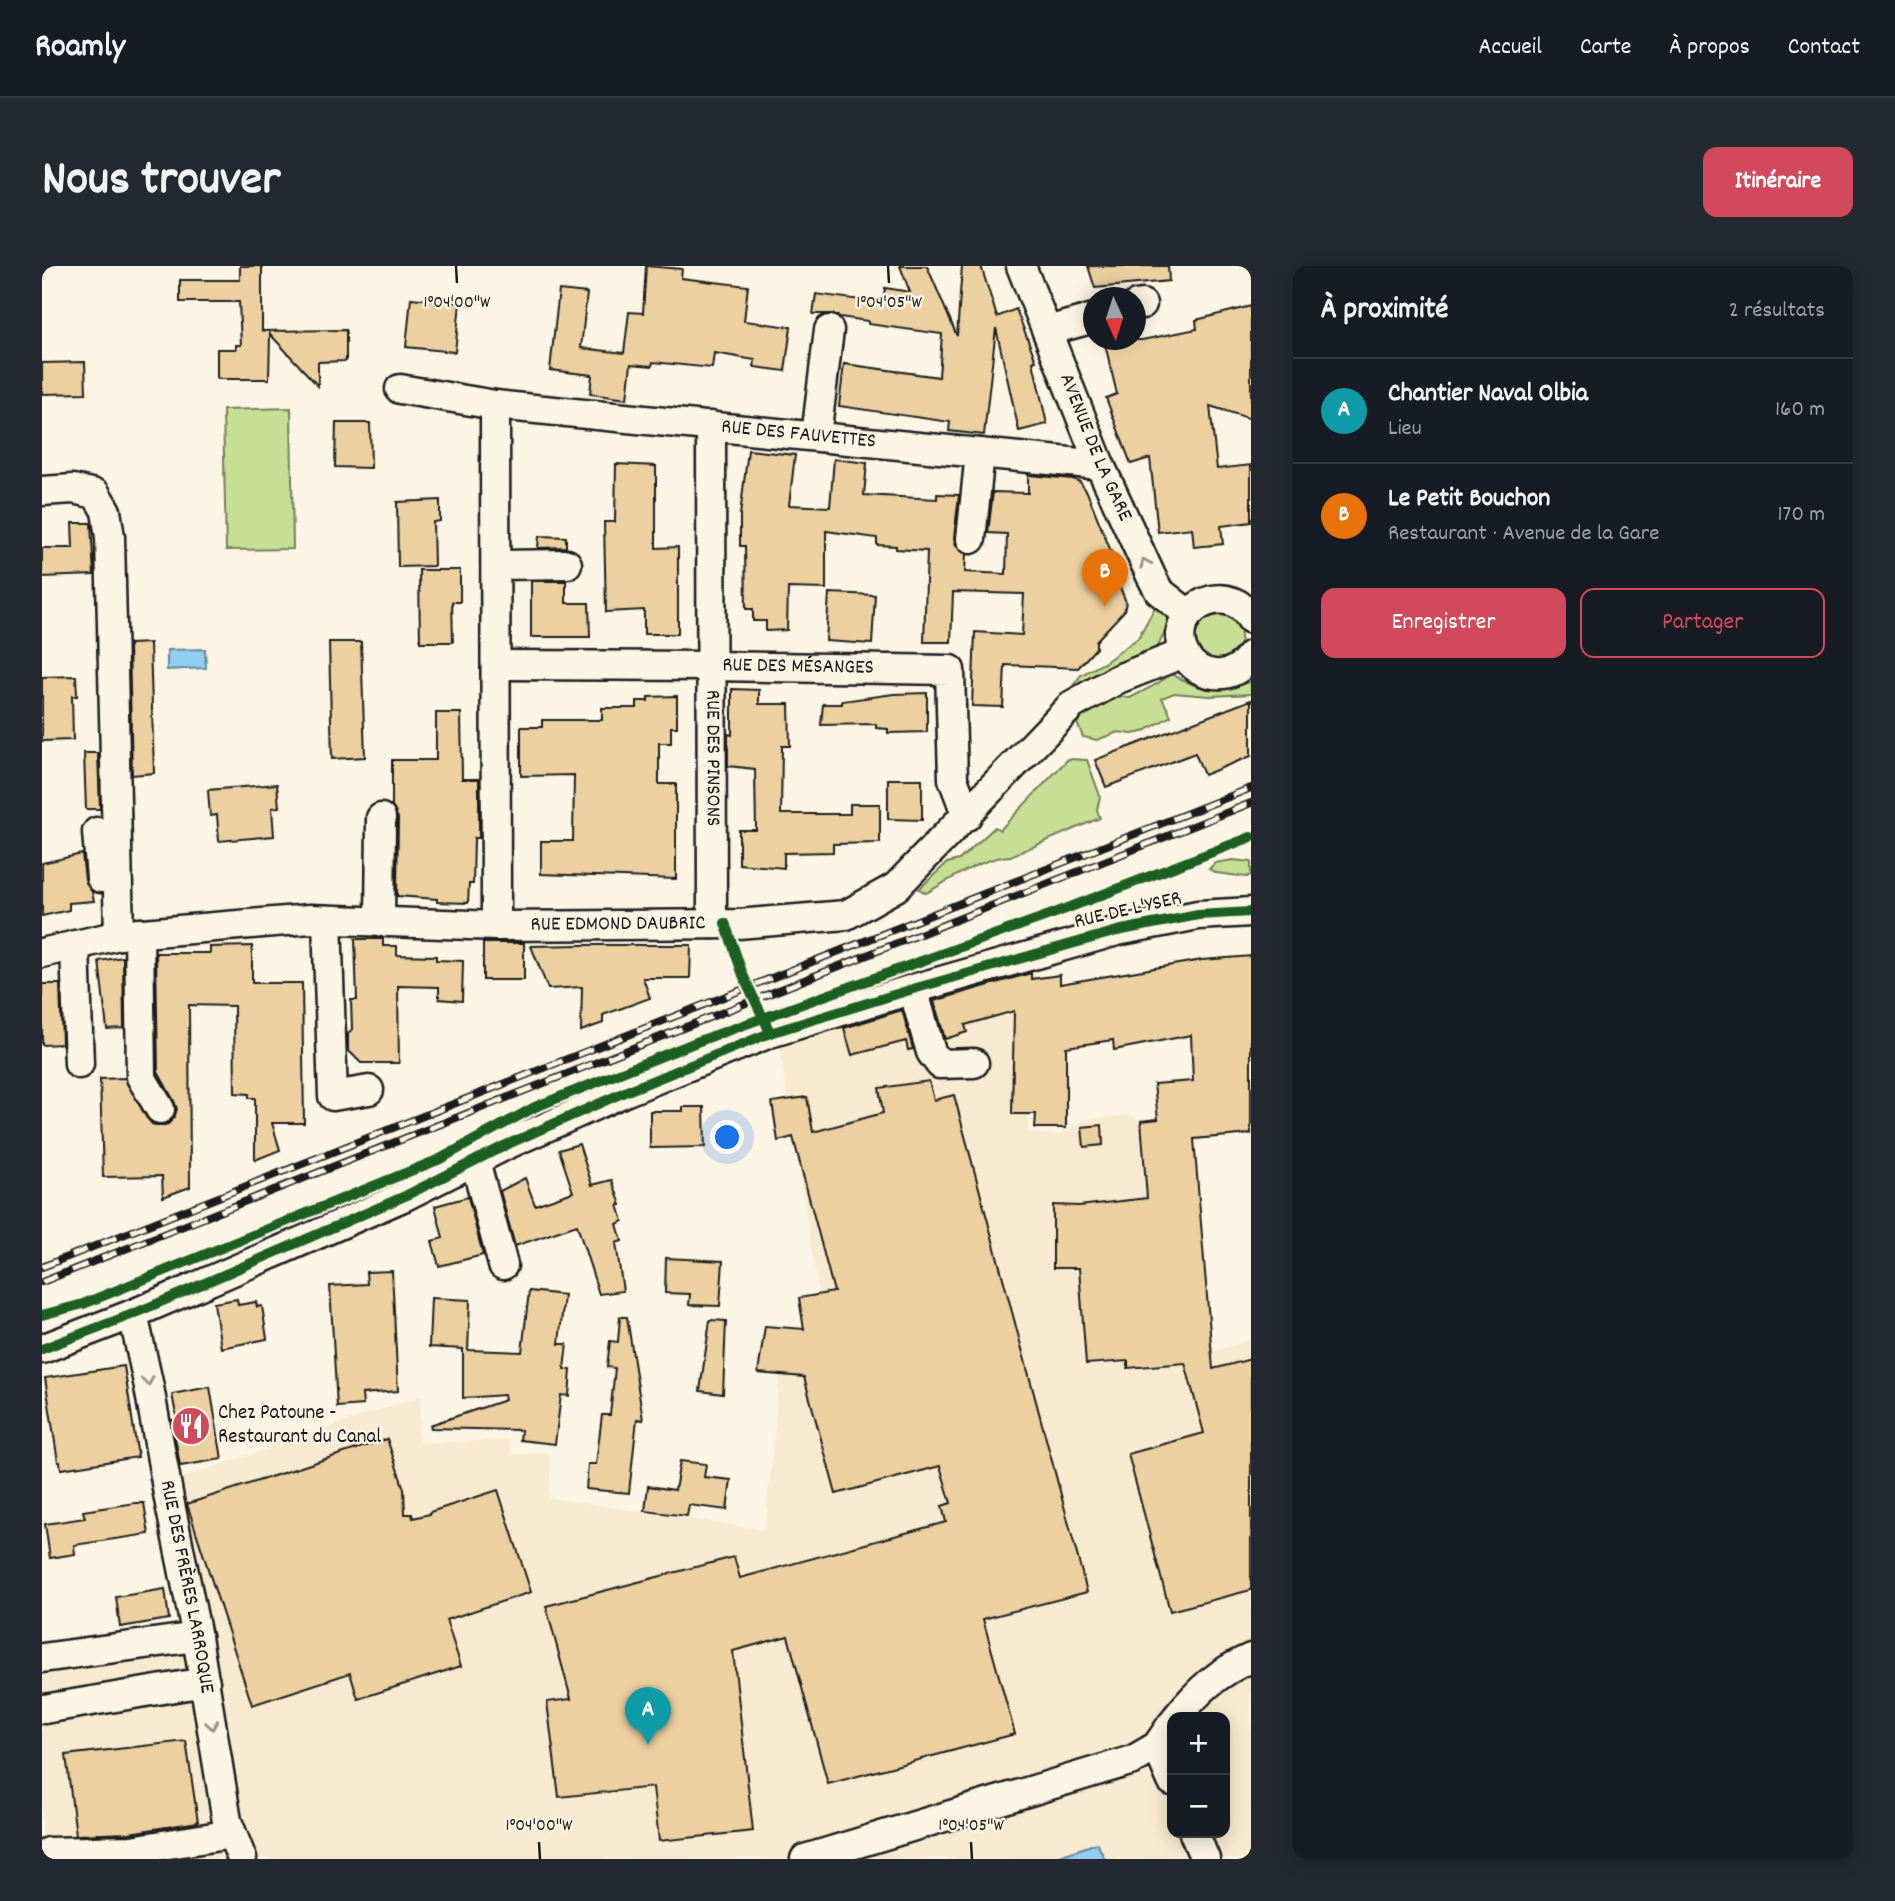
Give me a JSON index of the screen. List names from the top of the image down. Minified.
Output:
{"streets":{"street":["RUE DES FAUVETTES","AVENUE DE LA GARE","RUE DES MÉSANGES","RUE DES PINSONS","RUE DE L'YSER","RUE EDMOND DAUBRIC","RUE DES FRÈRES LARROQUE"]},"crossings":[["RUE DES FAUVETTES","AVENUE DE LA GARE"],["RUE DES FAUVETTES","RUE DES PINSONS"],["RUE DES MÉSANGES","RUE DES PINSONS"],["RUE DES MÉSANGES","RUE EDMOND DAUBRIC"],["RUE DES PINSONS","RUE EDMOND DAUBRIC"],["RUE DE L'YSER","RUE DES FRÈRES LARROQUE"]],"one_way":["AVENUE DE LA GARE","RUE DES FRÈRES LARROQUE"],"places":{"restaurant":["Chez Patoune - Restaurant du Canal"]},"north":"bottom","page":{"header":"Roamly","nav":["Accueil","Carte","À propos","Contact"],"title":"Nous trouver","buttons":["Itinéraire",["Enregistrer","Partager"]],"heading":["À proximité","2 résultats"],"list":[{"mark":"A","name":"Chantier Naval Olbia","note":"Lieu","value":"160 m"},{"mark":"B","name":"Le Petit Bouchon","note":"Restaurant · Avenue de la Gare","value":"170 m"}],"pins":["B","A"],"map_buttons":["+","−"]},"coordinates":["1°04'00\"W","1°04'05\"W"]}
